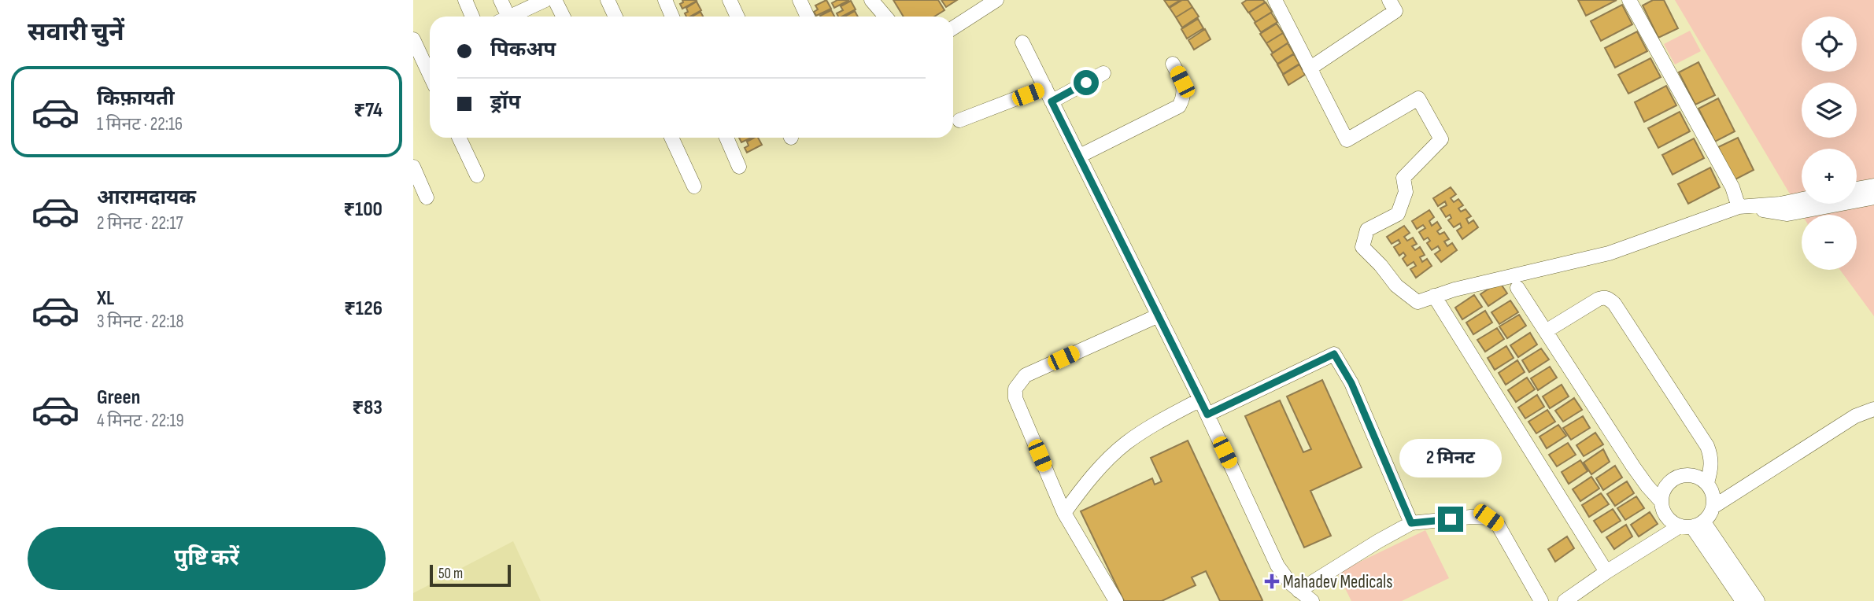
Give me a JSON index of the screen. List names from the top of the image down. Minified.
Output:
{"places":{"health":["Mahadev Medicals"]},"scale_bar":"50 m","page":{"heading":"सवारी चुनें","map_buttons":["+","−"],"banner":["पिकअप","ड्रॉप"],"list":[{"name":"किफ़ायती","note":"1 मिनट · 22:16","value":"₹74"},{"name":"आरामदायक","note":"2 मिनट · 22:17","value":"₹100"},{"name":"XL","note":"3 मिनट · 22:18","value":"₹126"},{"name":"Green","note":"4 मिनट · 22:19","value":"₹83"}],"bubble":"2 मिनट","buttons":"पुष्टि करें","scale":"50 m"}}
